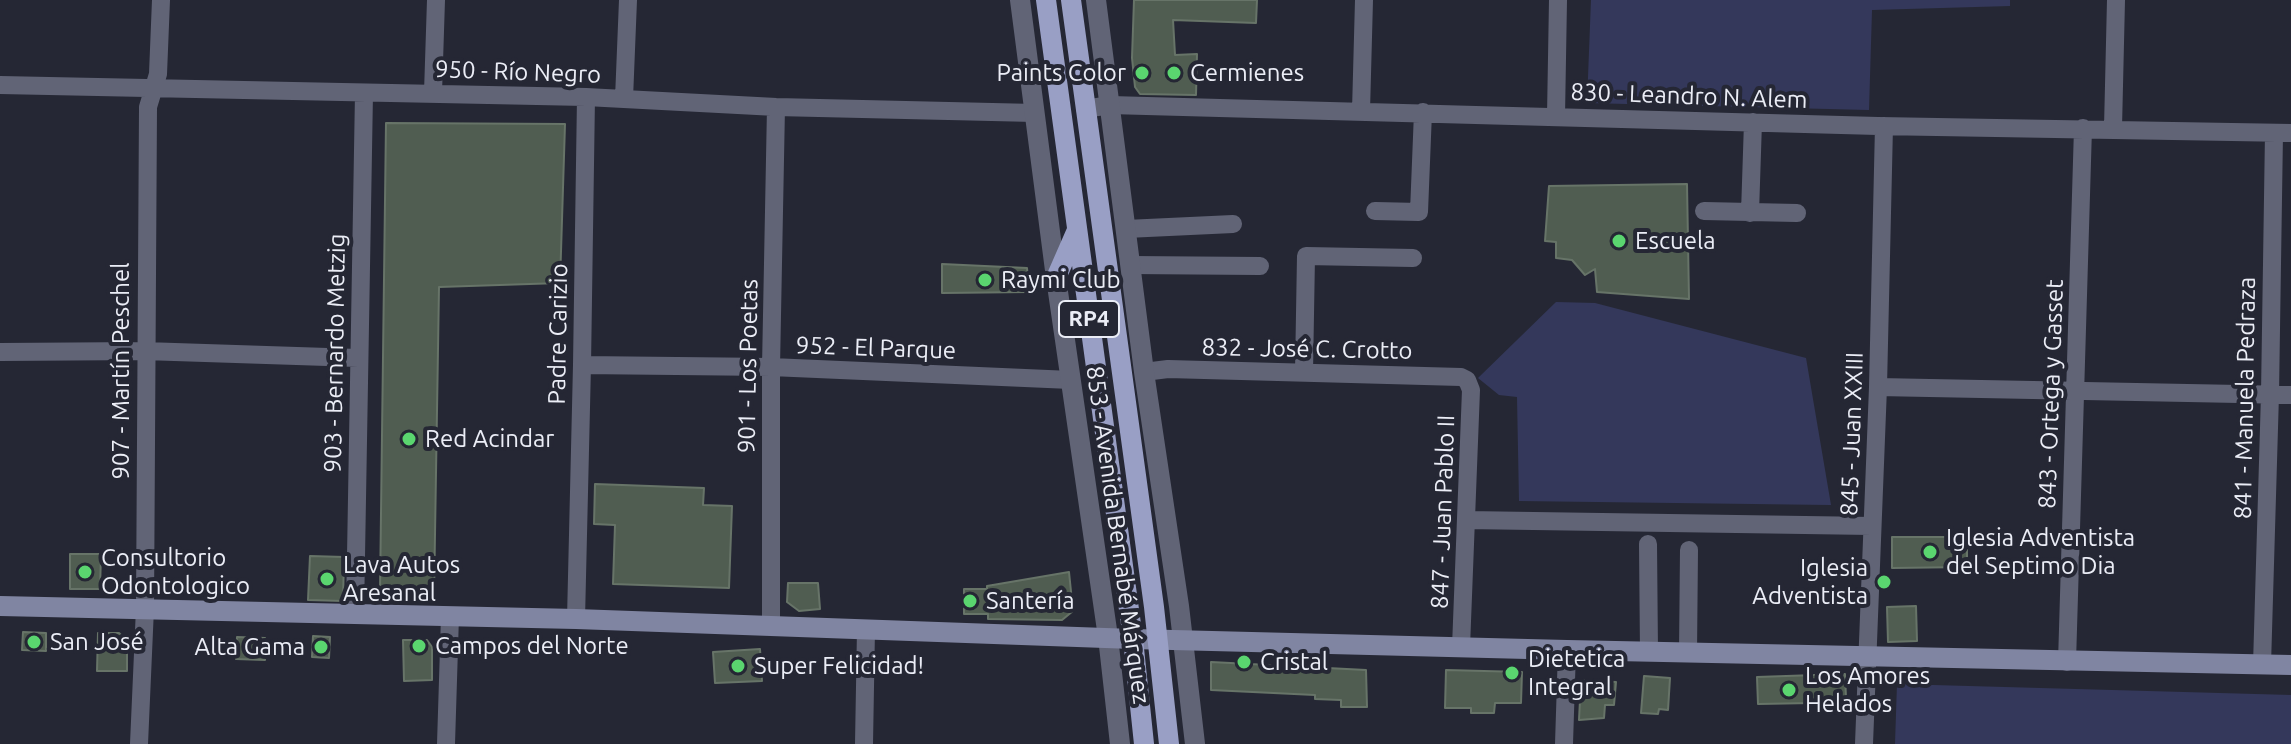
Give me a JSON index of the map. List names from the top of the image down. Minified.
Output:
{"streets":{"main road":["RP4","853 - Avenida Bernabé Márquez"],"street":["950 - Río Negro","830 - Leandro N. Alem","Padre Carizio","952 - El Parque","832 - José C. Crotto","903 - Bernardo Metzig","901 - Los Poetas","907 - Martín Peschel","843 - Ortega y Gasset","841 - Manuela Pedraza","845 - Juan XXIII","847 - Juan Pablo II"]},"crossings":[["950 - Río Negro","Padre Carizio"],["950 - Río Negro","903 - Bernardo Metzig"],["950 - Río Negro","901 - Los Poetas"],["950 - Río Negro","907 - Martín Peschel"],["950 - Río Negro","853 - Avenida Bernabé Márquez"],["830 - Leandro N. Alem","843 - Ortega y Gasset"],["830 - Leandro N. Alem","841 - Manuela Pedraza"],["830 - Leandro N. Alem","845 - Juan XXIII"],["830 - Leandro N. Alem","853 - Avenida Bernabé Márquez"],["Padre Carizio","952 - El Parque"],["952 - El Parque","901 - Los Poetas"],["952 - El Parque","853 - Avenida Bernabé Márquez"],["832 - José C. Crotto","847 - Juan Pablo II"],["832 - José C. Crotto","853 - Avenida Bernabé Márquez"]],"places":["Paints Color","Cermienes","Escuela","Raymi Club","Red Acindar","Iglesia Adventista del Septimo Dia","Consultorio Odontologico","Lava Autos Aresanal","Iglesia Adventista","Santería","San José","Campos del Norte","Alta Gama","Cristal","Super Felicidad!","Dietetica Integral","Los Amores Helados"]}
